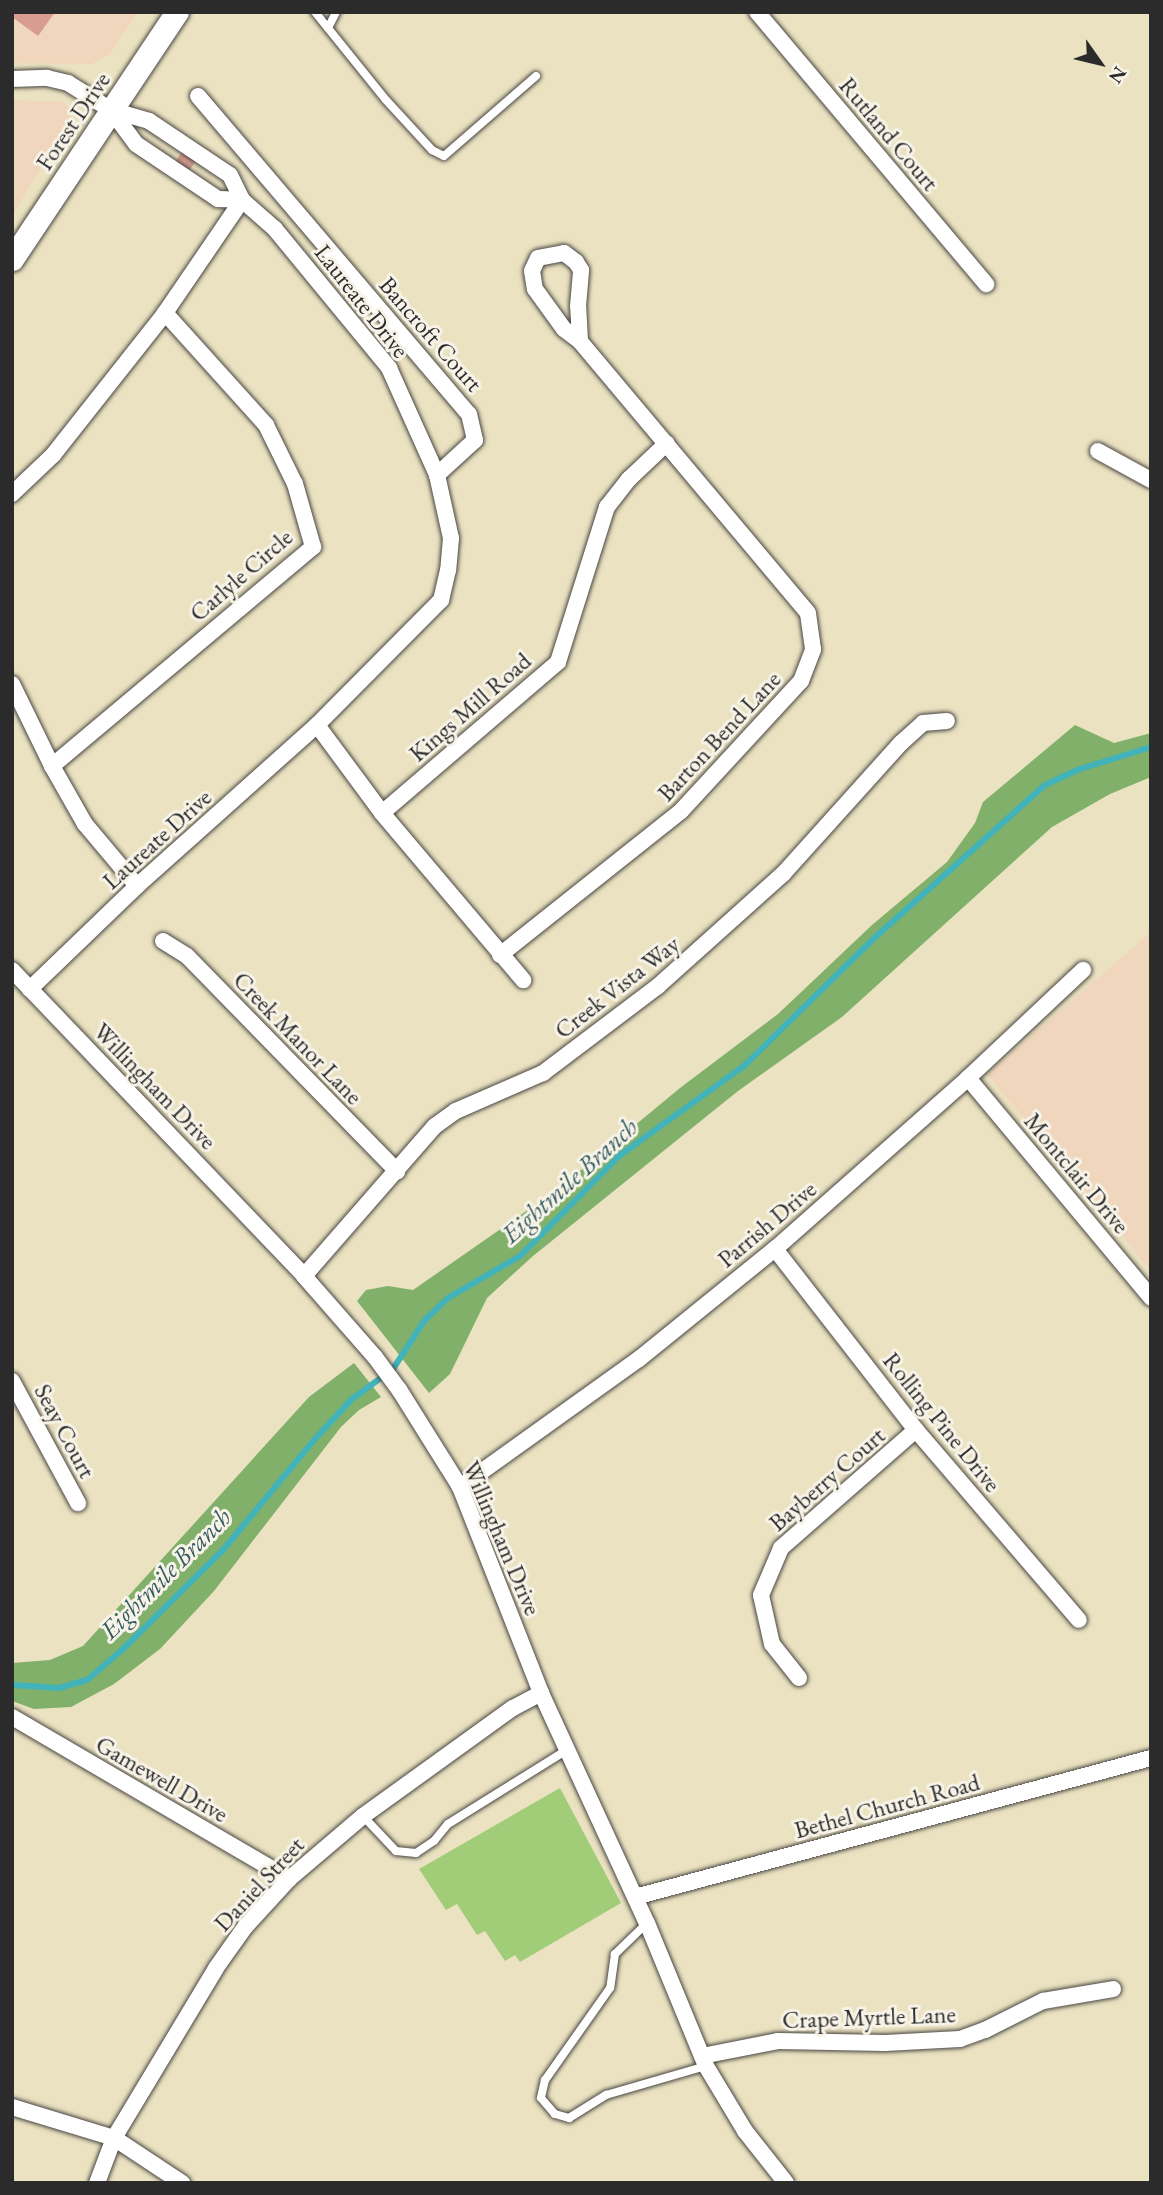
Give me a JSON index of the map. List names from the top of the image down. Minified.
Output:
{"streets":{"main road":["Forest Drive"],"street":["Rutland Court","Laureate Drive","Bancroft Court","Carlyle Circle","Kings Mill Road","Barton Bend Lane","Creek Vista Way","Creek Manor Lane","Willingham Drive","Montclair Drive","Parrish Drive","Rolling Pine Drive","Seay Court","Bayberry Court","Gamewell Drive","Bethel Church Road","Daniel Street","Crape Myrtle Lane"]},"crossings":[["Forest Drive","Laureate Drive"],["Laureate Drive","Bancroft Court"],["Laureate Drive","Willingham Drive"],["Kings Mill Road","Barton Bend Lane"],["Creek Vista Way","Creek Manor Lane"],["Creek Vista Way","Willingham Drive"],["Willingham Drive","Parrish Drive"],["Willingham Drive","Bethel Church Road"],["Willingham Drive","Daniel Street"],["Willingham Drive","Crape Myrtle Lane"],["Montclair Drive","Parrish Drive"],["Parrish Drive","Rolling Pine Drive"],["Rolling Pine Drive","Bayberry Court"],["Gamewell Drive","Daniel Street"]],"water":["Eightmile Branch"],"north":"bottom right"}
